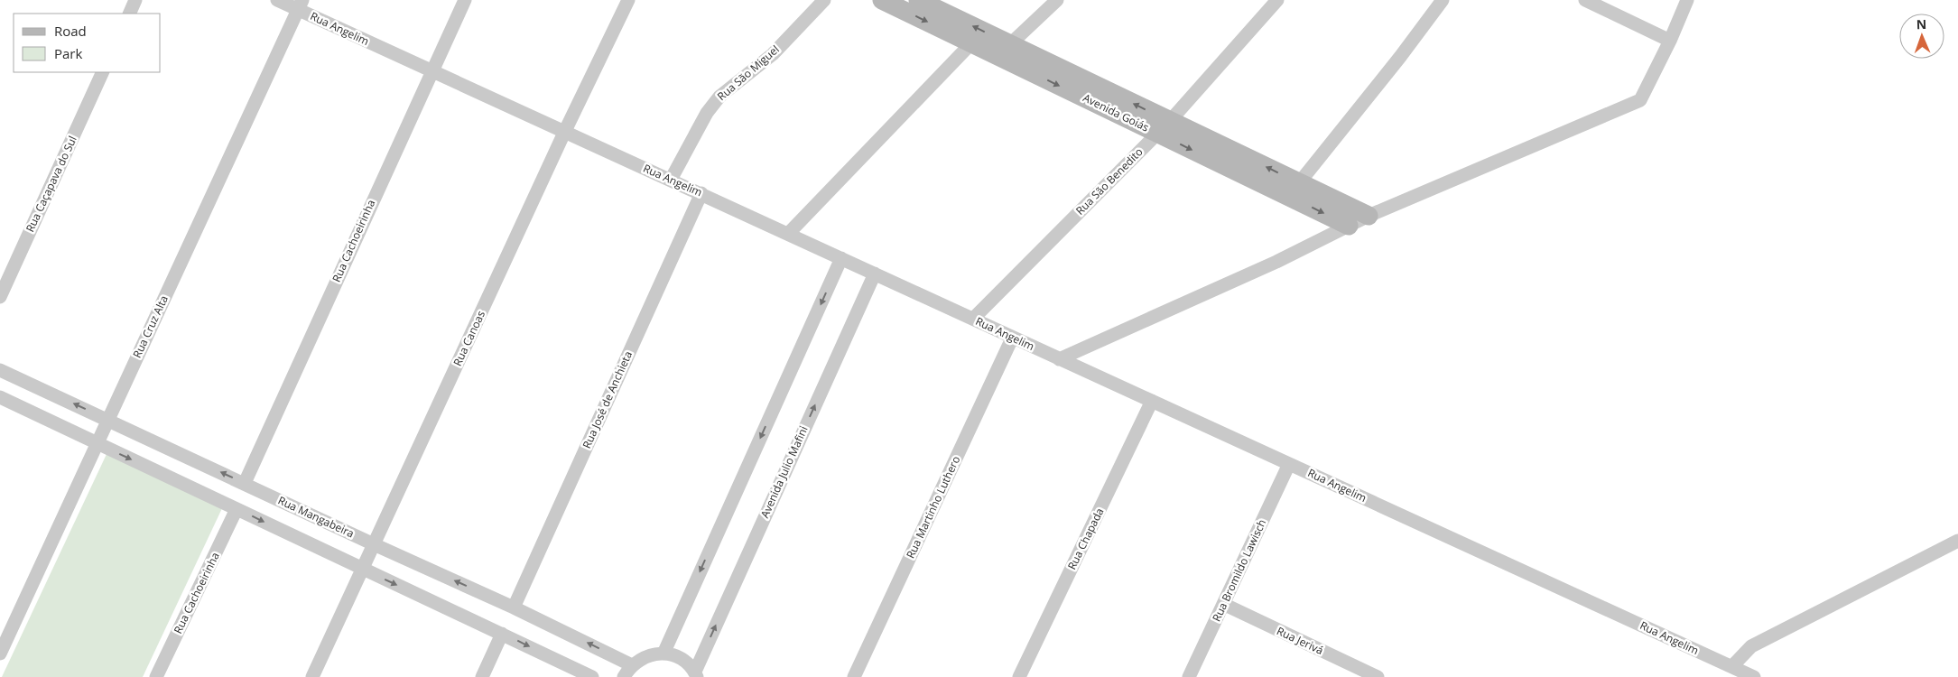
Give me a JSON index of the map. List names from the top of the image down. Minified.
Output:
{"streets":{"street":["Rua Angelim","Rua São Miguel","Avenida Goiás","Rua São Benedito","Rua Caçapava do Sul","Rua Cachoeirinha","Rua Cruz Alta","Rua Canoas","Rua José de Anchieta","Avenida Julio Mafini","Rua Martinho Luthero","Rua Mangabeira","Rua Chapada","Rua Bromildo Lawisch","Rua Jerivá"]},"crossings":[["Rua Angelim","Rua São Miguel"],["Rua Angelim","Rua São Benedito"],["Rua Angelim","Rua Cachoeirinha"],["Rua Angelim","Rua Cruz Alta"],["Rua Angelim","Rua Canoas"],["Rua Angelim","Rua José de Anchieta"],["Rua Angelim","Avenida Julio Mafini"],["Rua Angelim","Rua Martinho Luthero"],["Rua Angelim","Rua Chapada"],["Rua Angelim","Rua Bromildo Lawisch"],["Avenida Goiás","Rua São Benedito"],["Rua Cachoeirinha","Rua Mangabeira"],["Rua Cruz Alta","Rua Mangabeira"],["Rua Canoas","Rua Mangabeira"],["Rua José de Anchieta","Rua Mangabeira"],["Rua Bromildo Lawisch","Rua Jerivá"]],"legend":["Road","Park"],"north":"top"}
